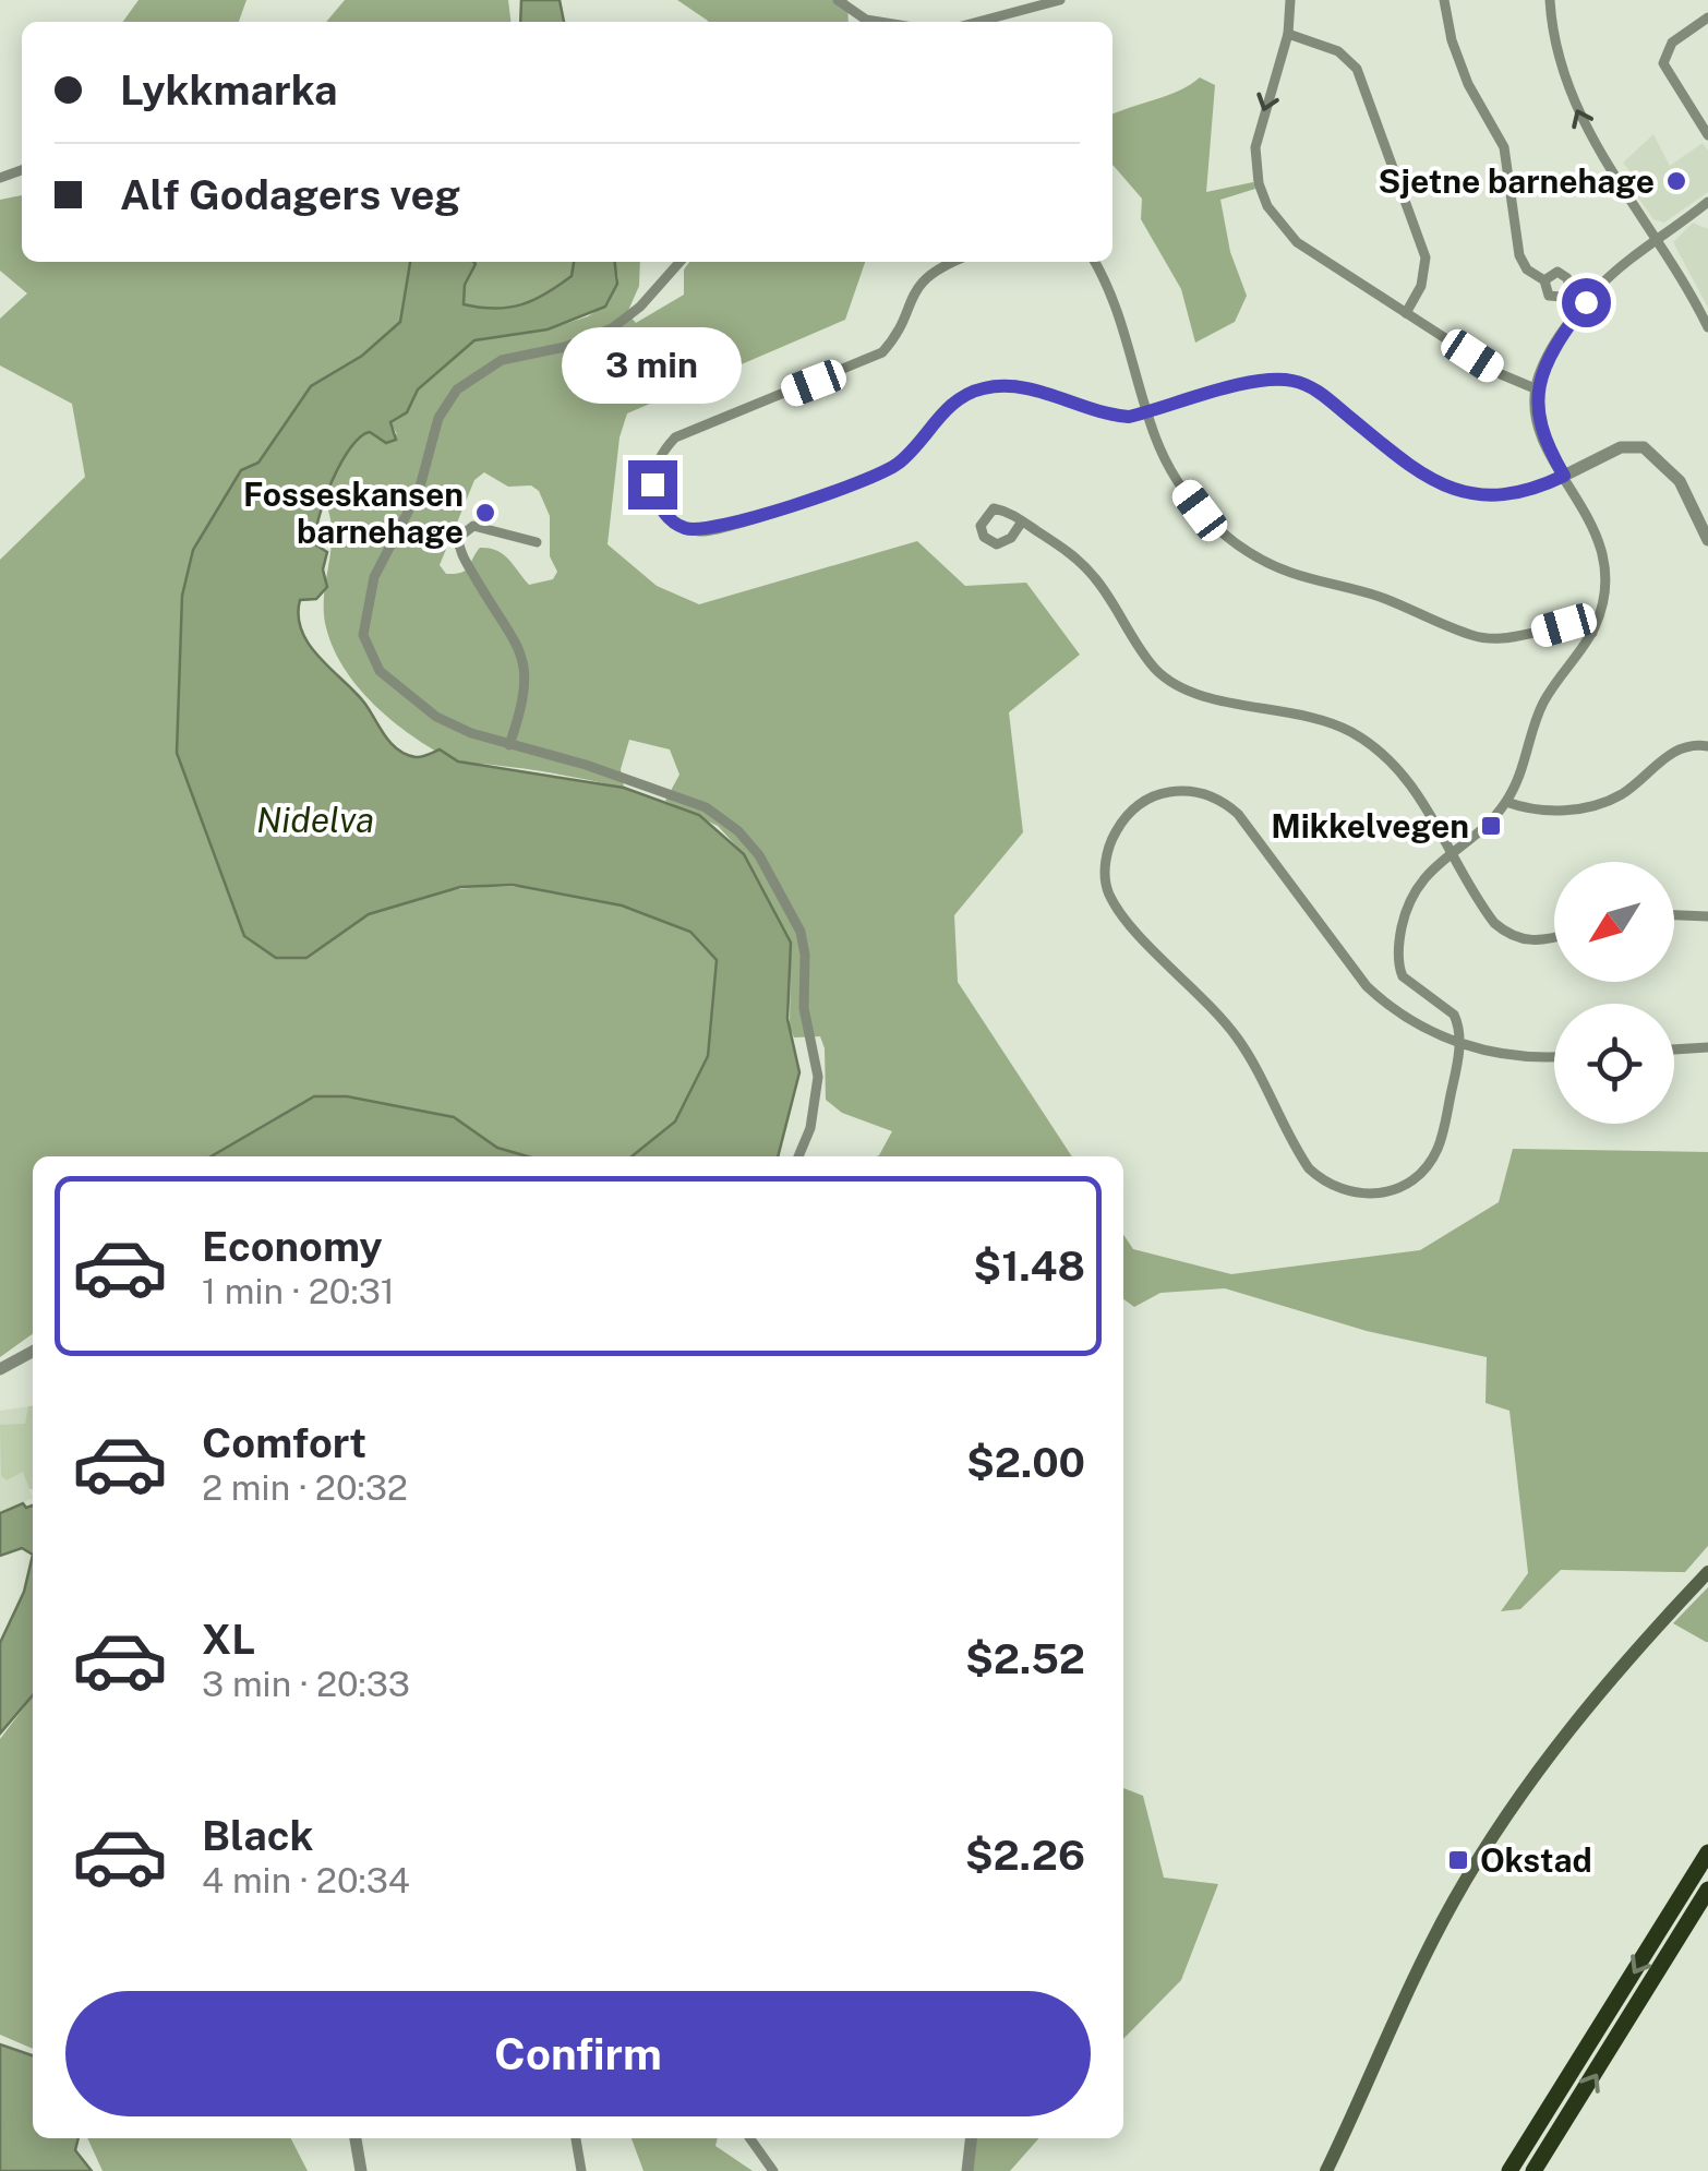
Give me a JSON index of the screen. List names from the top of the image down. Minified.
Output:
{"water":["Nidelva"],"places":{"other":["Sjetne barnehage","Fosseskansen barnehage"],"transit":["Mikkelvegen","Okstad"]},"north":"bottom left","page":{"banner":["Lykkmarka","Alf Godagers veg"],"bubble":"3 min","list":[{"name":"Economy","note":"1 min · 20:31","value":"$1.48"},{"name":"Comfort","note":"2 min · 20:32","value":"$2.00"},{"name":"XL","note":"3 min · 20:33","value":"$2.52"},{"name":"Black","note":"4 min · 20:34","value":"$2.26"}],"buttons":"Confirm"}}
